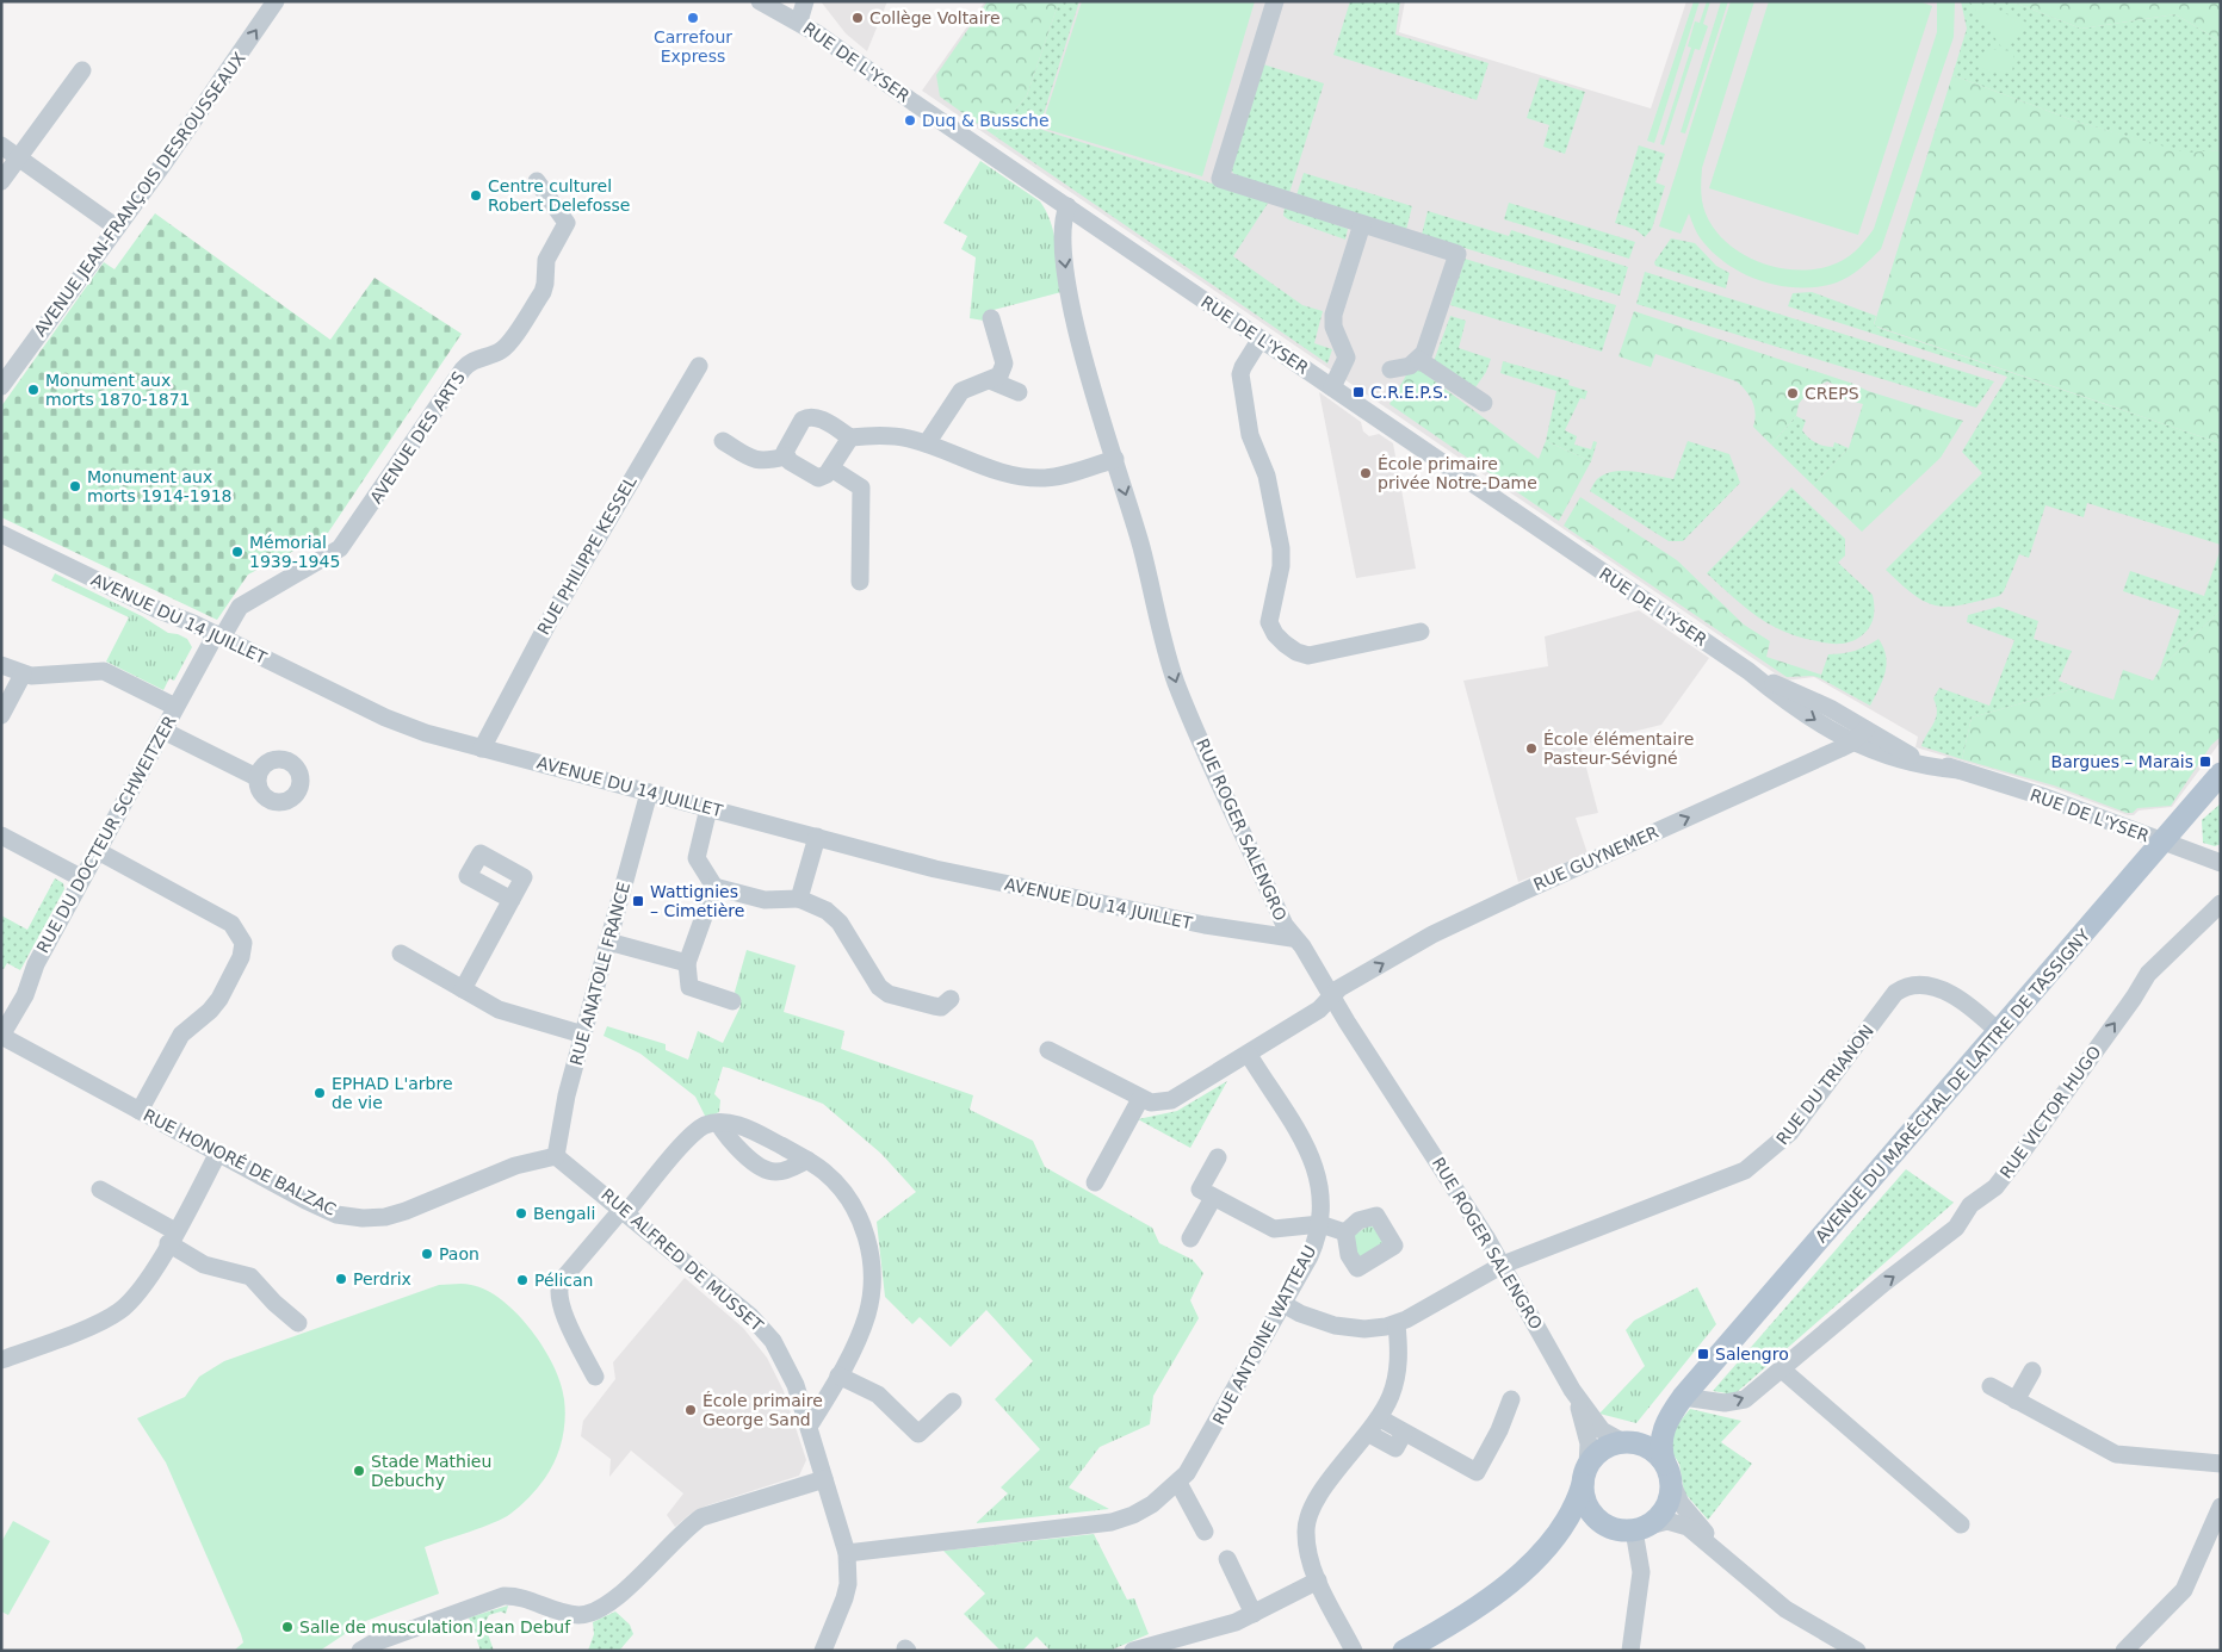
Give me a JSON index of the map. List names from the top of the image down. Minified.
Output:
{"streets":{"main road":["AVENUE DU MARÉCHAL DE LATTRE DE TASSIGNY"],"street":["RUE DE L'YSER","AVENUE JEAN-FRANÇOIS DESROUSSEAUX","AVENUE DES ARTS","RUE PHILIPPE KESSEL","AVENUE DU 14 JUILLET","RUE ROGER SALENGRO","RUE DU DOCTEUR SCHWEITZER","RUE GUYNEMER","RUE ANATOLE FRANCE","RUE DU TRIANON","RUE VICTOR HUGO","RUE HONORÉ DE BALZAC","RUE ALFRED DE MUSSET","RUE ANTOINE WATTEAU"]},"crossings":[["RUE DE L'YSER","RUE ROGER SALENGRO"],["RUE DE L'YSER","RUE GUYNEMER"],["RUE DE L'YSER","AVENUE DU MARÉCHAL DE LATTRE DE TASSIGNY"],["AVENUE DES ARTS","AVENUE DU 14 JUILLET"],["AVENUE DES ARTS","RUE DU DOCTEUR SCHWEITZER"],["RUE PHILIPPE KESSEL","AVENUE DU 14 JUILLET"],["AVENUE DU 14 JUILLET","RUE ROGER SALENGRO"],["AVENUE DU 14 JUILLET","RUE DU DOCTEUR SCHWEITZER"],["AVENUE DU 14 JUILLET","RUE ANATOLE FRANCE"],["RUE ROGER SALENGRO","RUE GUYNEMER"],["RUE ROGER SALENGRO","RUE DU TRIANON"],["RUE ROGER SALENGRO","AVENUE DU MARÉCHAL DE LATTRE DE TASSIGNY"],["RUE DU DOCTEUR SCHWEITZER","RUE HONORÉ DE BALZAC"],["RUE GUYNEMER","RUE ANTOINE WATTEAU"],["RUE ANATOLE FRANCE","RUE HONORÉ DE BALZAC"],["RUE ANATOLE FRANCE","RUE ALFRED DE MUSSET"],["RUE DU TRIANON","AVENUE DU MARÉCHAL DE LATTRE DE TASSIGNY"],["AVENUE DU MARÉCHAL DE LATTRE DE TASSIGNY","RUE VICTOR HUGO"],["RUE HONORÉ DE BALZAC","RUE ALFRED DE MUSSET"],["RUE ALFRED DE MUSSET","RUE ANTOINE WATTEAU"]],"one_way":["RUE ROGER SALENGRO","RUE GUYNEMER","RUE VICTOR HUGO"],"places":{"other":["Carrefour Express","Collège Voltaire","Duq & Bussche","Centre culturel Robert Delefosse","Monument aux morts 1870-1871","CREPS","École primaire privée Notre-Dame","Monument aux morts 1914-1918","Mémorial 1939-1945","École élémentaire Pasteur-Sévigné","EPHAD L'arbre de vie","Bengali","Paon","Perdrix","Pélican","École primaire George Sand","Stade Mathieu Debuchy","Salle de musculation Jean Debuf"],"transit":["C.R.E.P.S.","Bargues – Marais","Wattignies – Cimetière","Salengro"]}}
